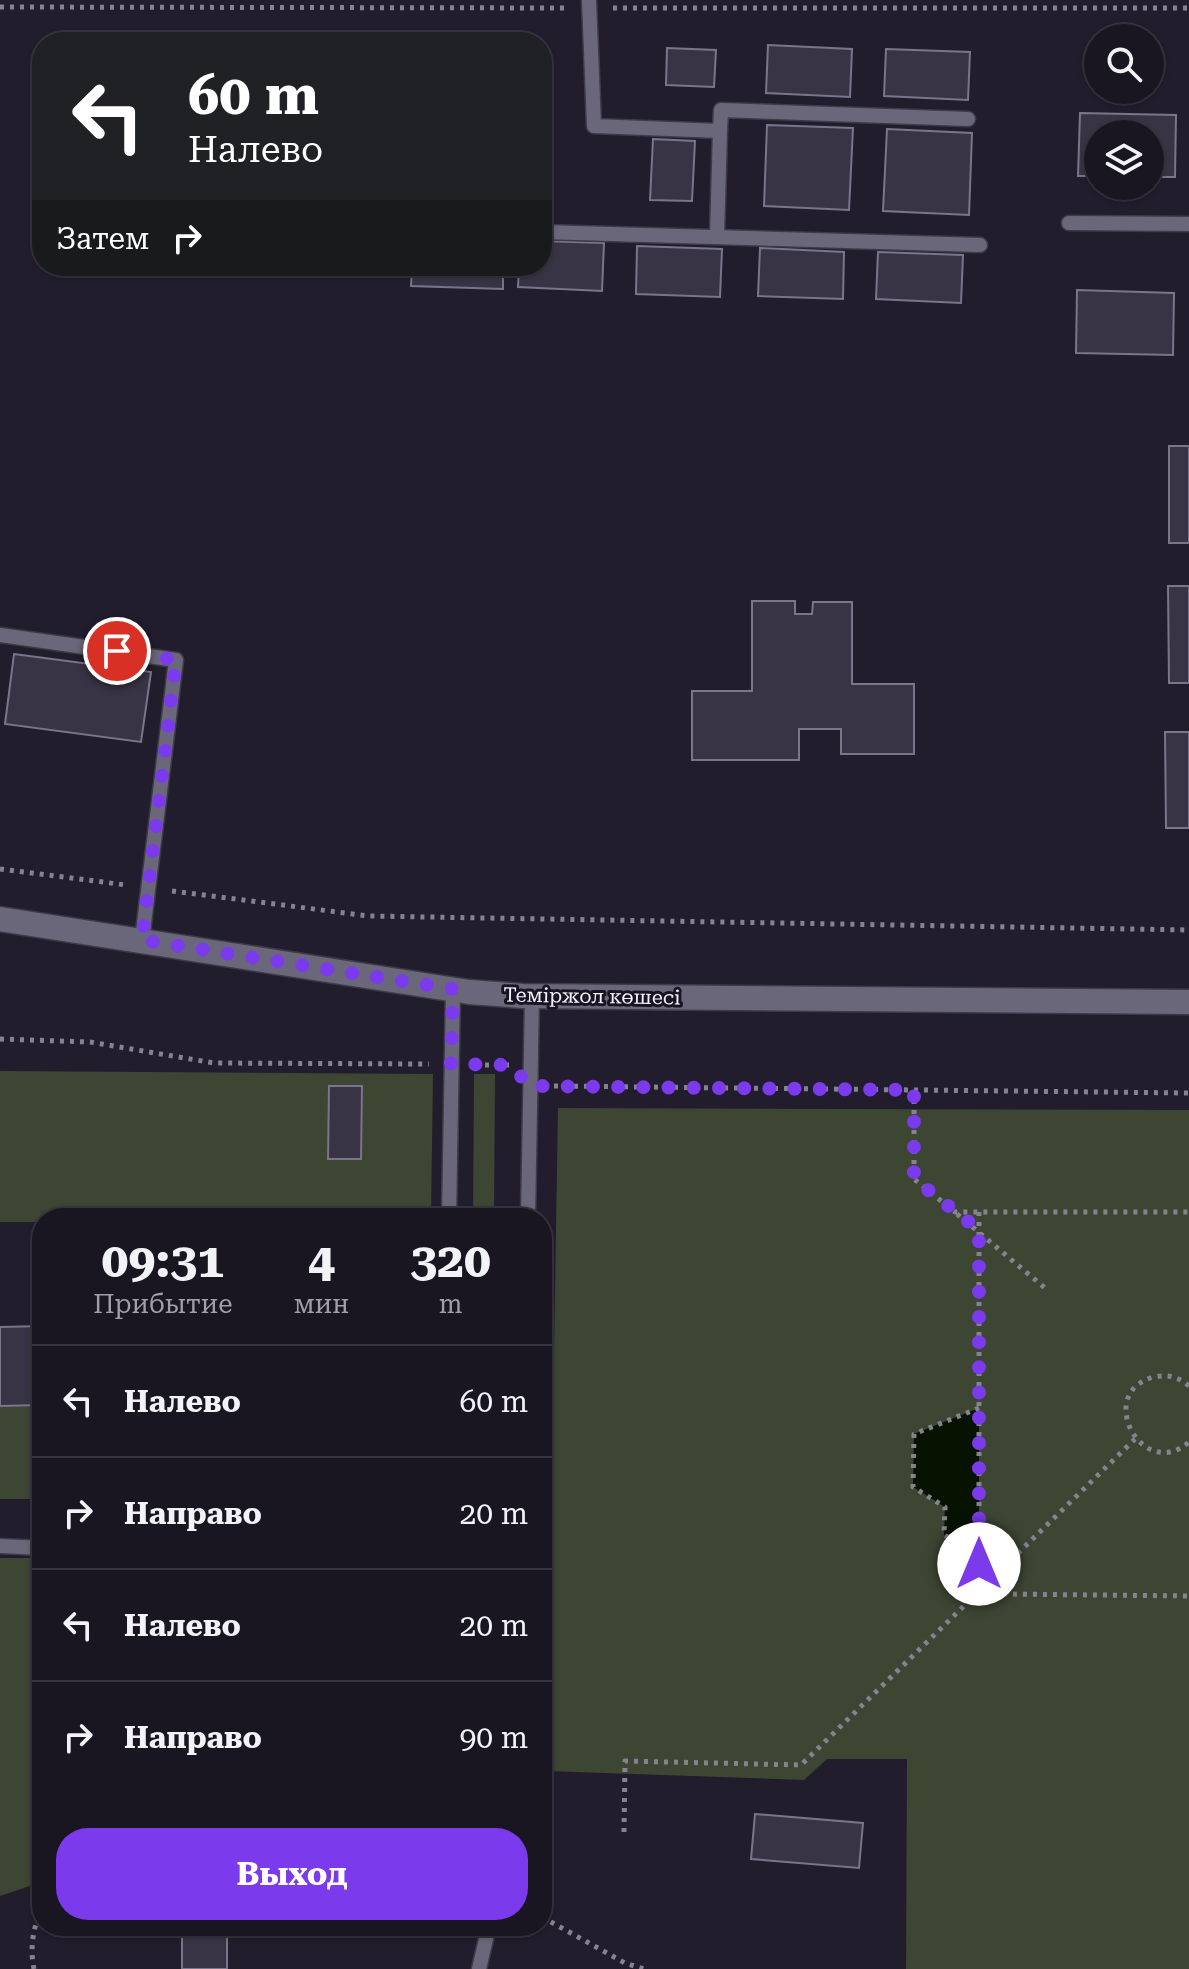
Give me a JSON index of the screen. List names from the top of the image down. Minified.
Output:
{"streets":{"street":["Теміржол көшесі"]},"page":{"turn":["60 m","Налево"],"then":"Затем","eta":["09:31","Прибытие","4","мин","320","m"],"list":[{"name":"Налево","value":"60 m"},{"name":"Направо","value":"20 m"},{"name":"Налево","value":"20 m"},{"name":"Направо","value":"90 m"}],"buttons":"Выход"}}
